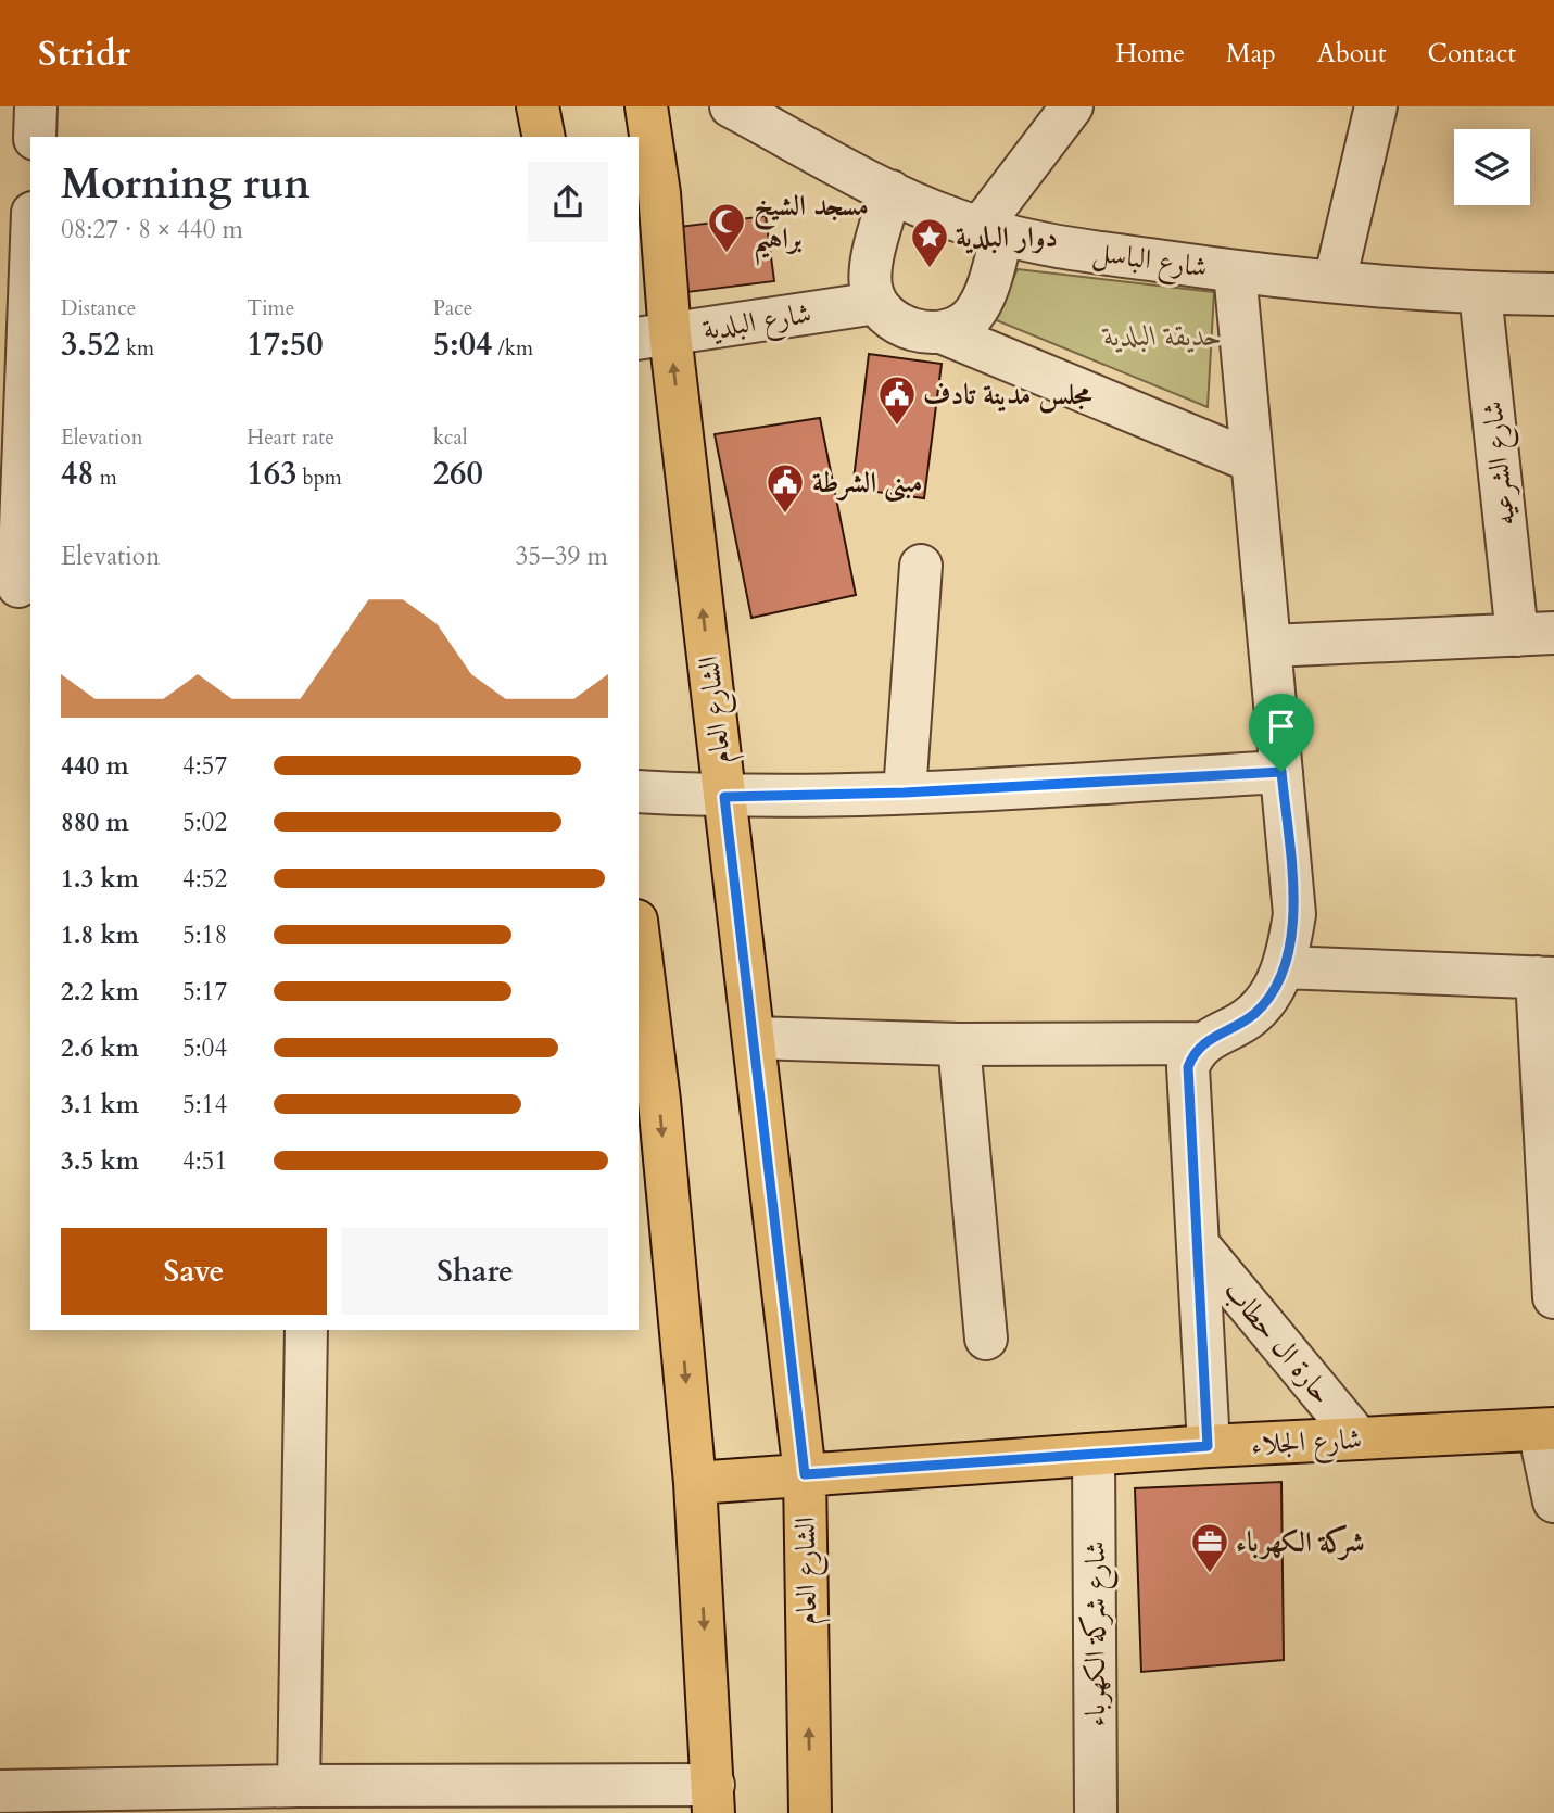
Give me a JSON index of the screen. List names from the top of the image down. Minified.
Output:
{"streets":{"main road":["الشارع العام","شارع الجلاء"],"street":["شارع الباسل","شارع البلدية","شارع الشرعيه","حارة ال حطاب","شارع شركة الكهرباء"]},"crossings":[["شارع الباسل","شارع البلدية"],["شارع الباسل","شارع الشرعيه"],["شارع البلدية","الشارع العام"],["الشارع العام","شارع الجلاء"],["حارة ال حطاب","شارع الجلاء"],["شارع الجلاء","شارع شركة الكهرباء"]],"parks":["حديقة البلدية"],"places":{"mosque":["مسجد الشيخ براهيم"],"place":["دوار البلدية"],"public building":["مجلس مدينة تادف","مبنى الشرطة"],"office":["شركة الكهرباء"]},"page":{"header":"Stridr","nav":["Home","Map","About","Contact"],"heading":["Morning run","08:27 · 8 × 440 m"],"stats":[["Distance","3.52 km"],["Time","17:50"],["Pace","5:04 /km"],["Elevation","48 m"],["Heart rate","163 bpm"],["kcal","260"]],"chart":["Elevation","35–39 m"],"list":[{"name":"440 m","note":"4:57"},{"name":"880 m","note":"5:02"},{"name":"1.3 km","note":"4:52"},{"name":"1.8 km","note":"5:18"},{"name":"2.2 km","note":"5:17"},{"name":"2.6 km","note":"5:04"},{"name":"3.1 km","note":"5:14"},{"name":"3.5 km","note":"4:51"}],"buttons":["Save","Share"]}}
